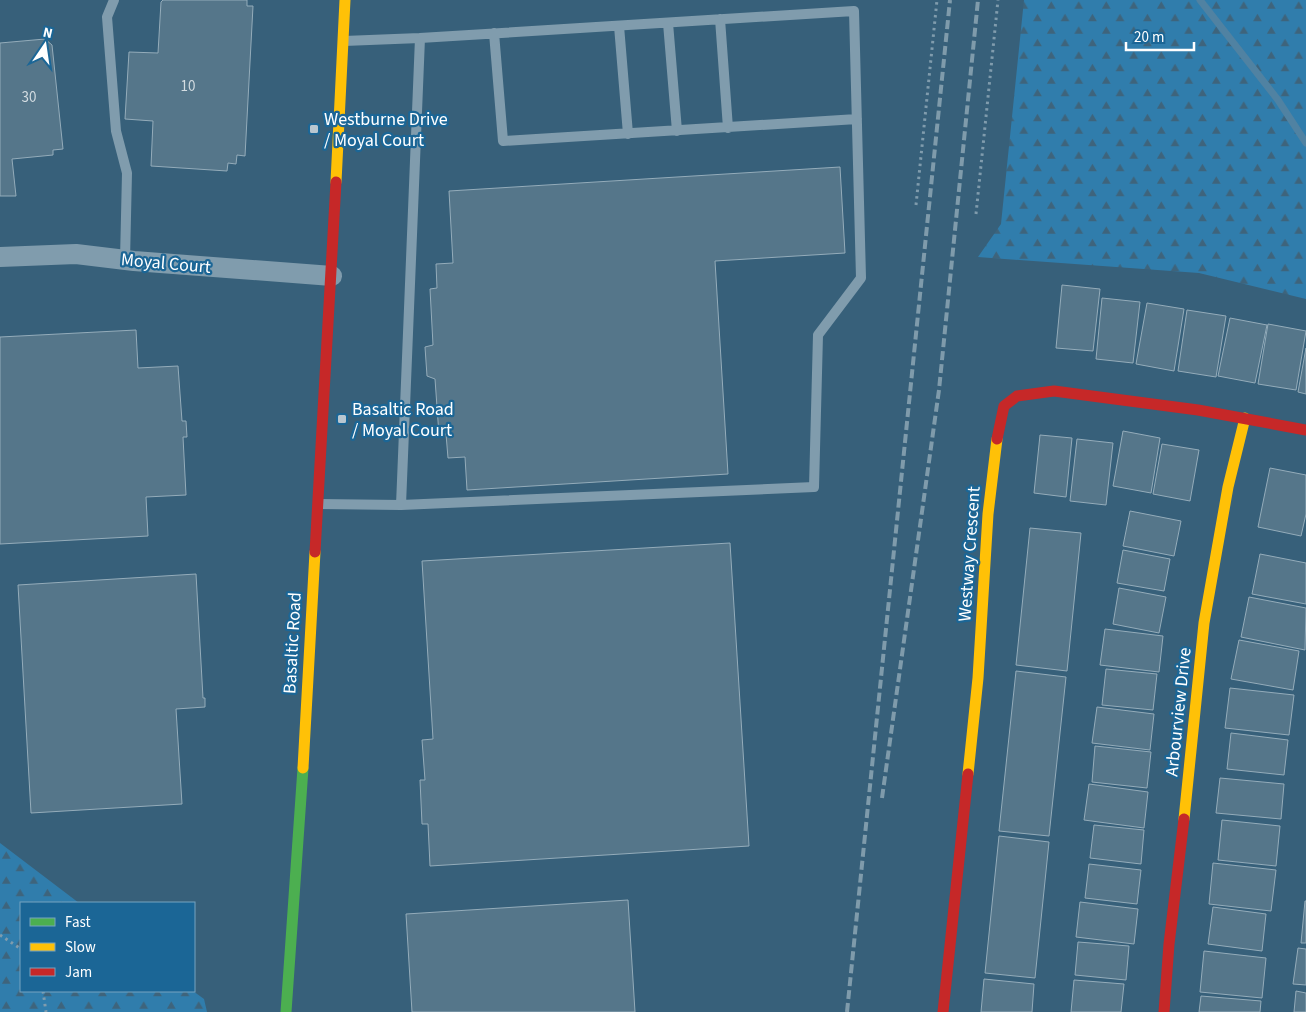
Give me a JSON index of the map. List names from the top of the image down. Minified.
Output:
{"streets":{"street":["Moyal Court","Westway Crescent","Basaltic Road","Arbourview Drive"]},"crossings":[["Moyal Court","Basaltic Road"],["Westway Crescent","Arbourview Drive"]],"places":{"transit":["Westburne Drive / Moyal Court","Basaltic Road / Moyal Court"]},"house_numbers":["10","30"],"legend":["Fast","Slow","Jam"],"scale_bar":"20 m","north":"top"}
